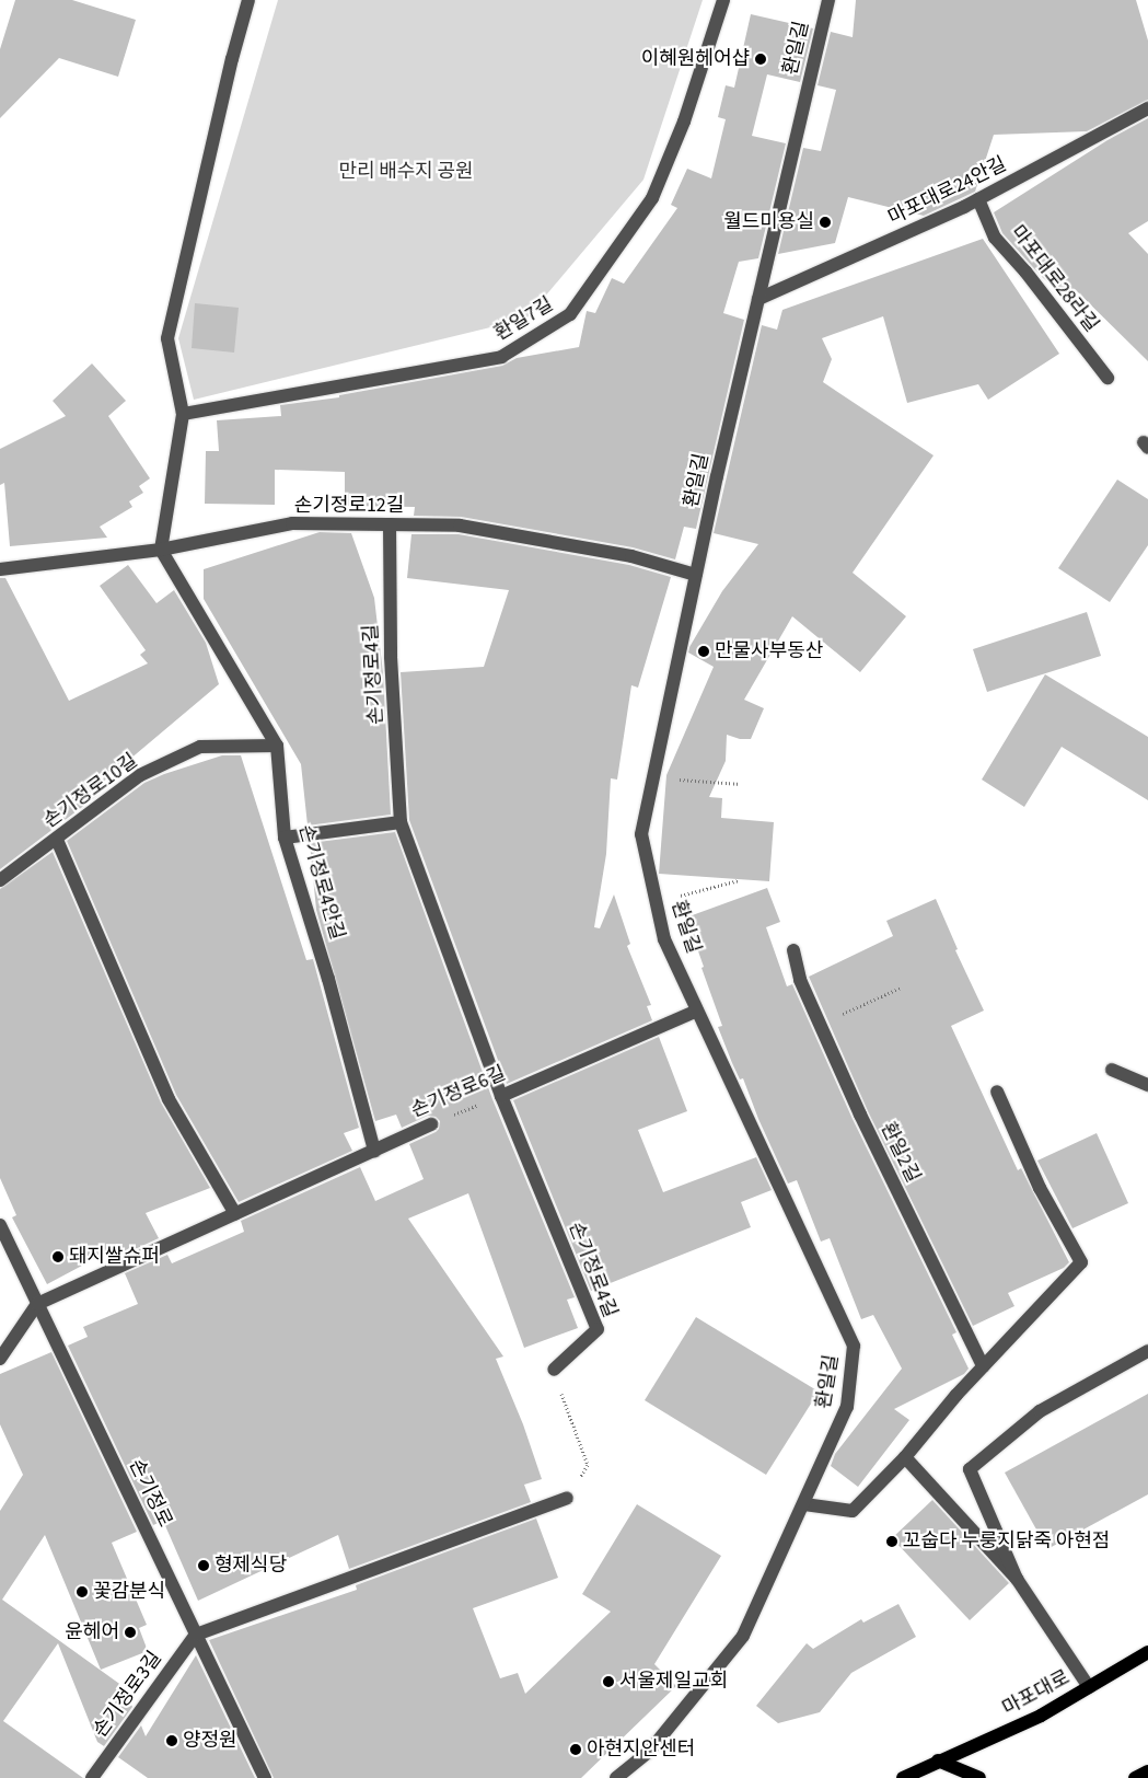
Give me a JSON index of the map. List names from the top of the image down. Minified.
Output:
{"streets":{"main road":["마포대로"],"street":["환일길","마포대로24안길","마포대로28라길","환일7길","손기정로12길","손기정로4길","손기정로10길","손기정로4안길","손기정로6길","환일2길","손기정로","손기정로3길"]},"crossings":[["환일길","마포대로24안길"],["환일길","손기정로12길"],["환일길","손기정로6길"],["마포대로24안길","마포대로28라길"],["손기정로12길","손기정로4길"],["손기정로12길","손기정로4안길"],["손기정로4길","손기정로6길"],["손기정로10길","손기정로4안길"],["손기정로4안길","손기정로6길"],["손기정로6길","손기정로"],["손기정로","손기정로3길"]],"parks":["만리 배수지 공원"],"places":["이혜원헤어샵","월드미용실","만물사부동산","돼지쌀슈퍼","꼬숩다 누룽지닭죽 아현점","형제식당","꽃감분식","윤헤어","서울제일교회","양정원","아현지안센터"]}
